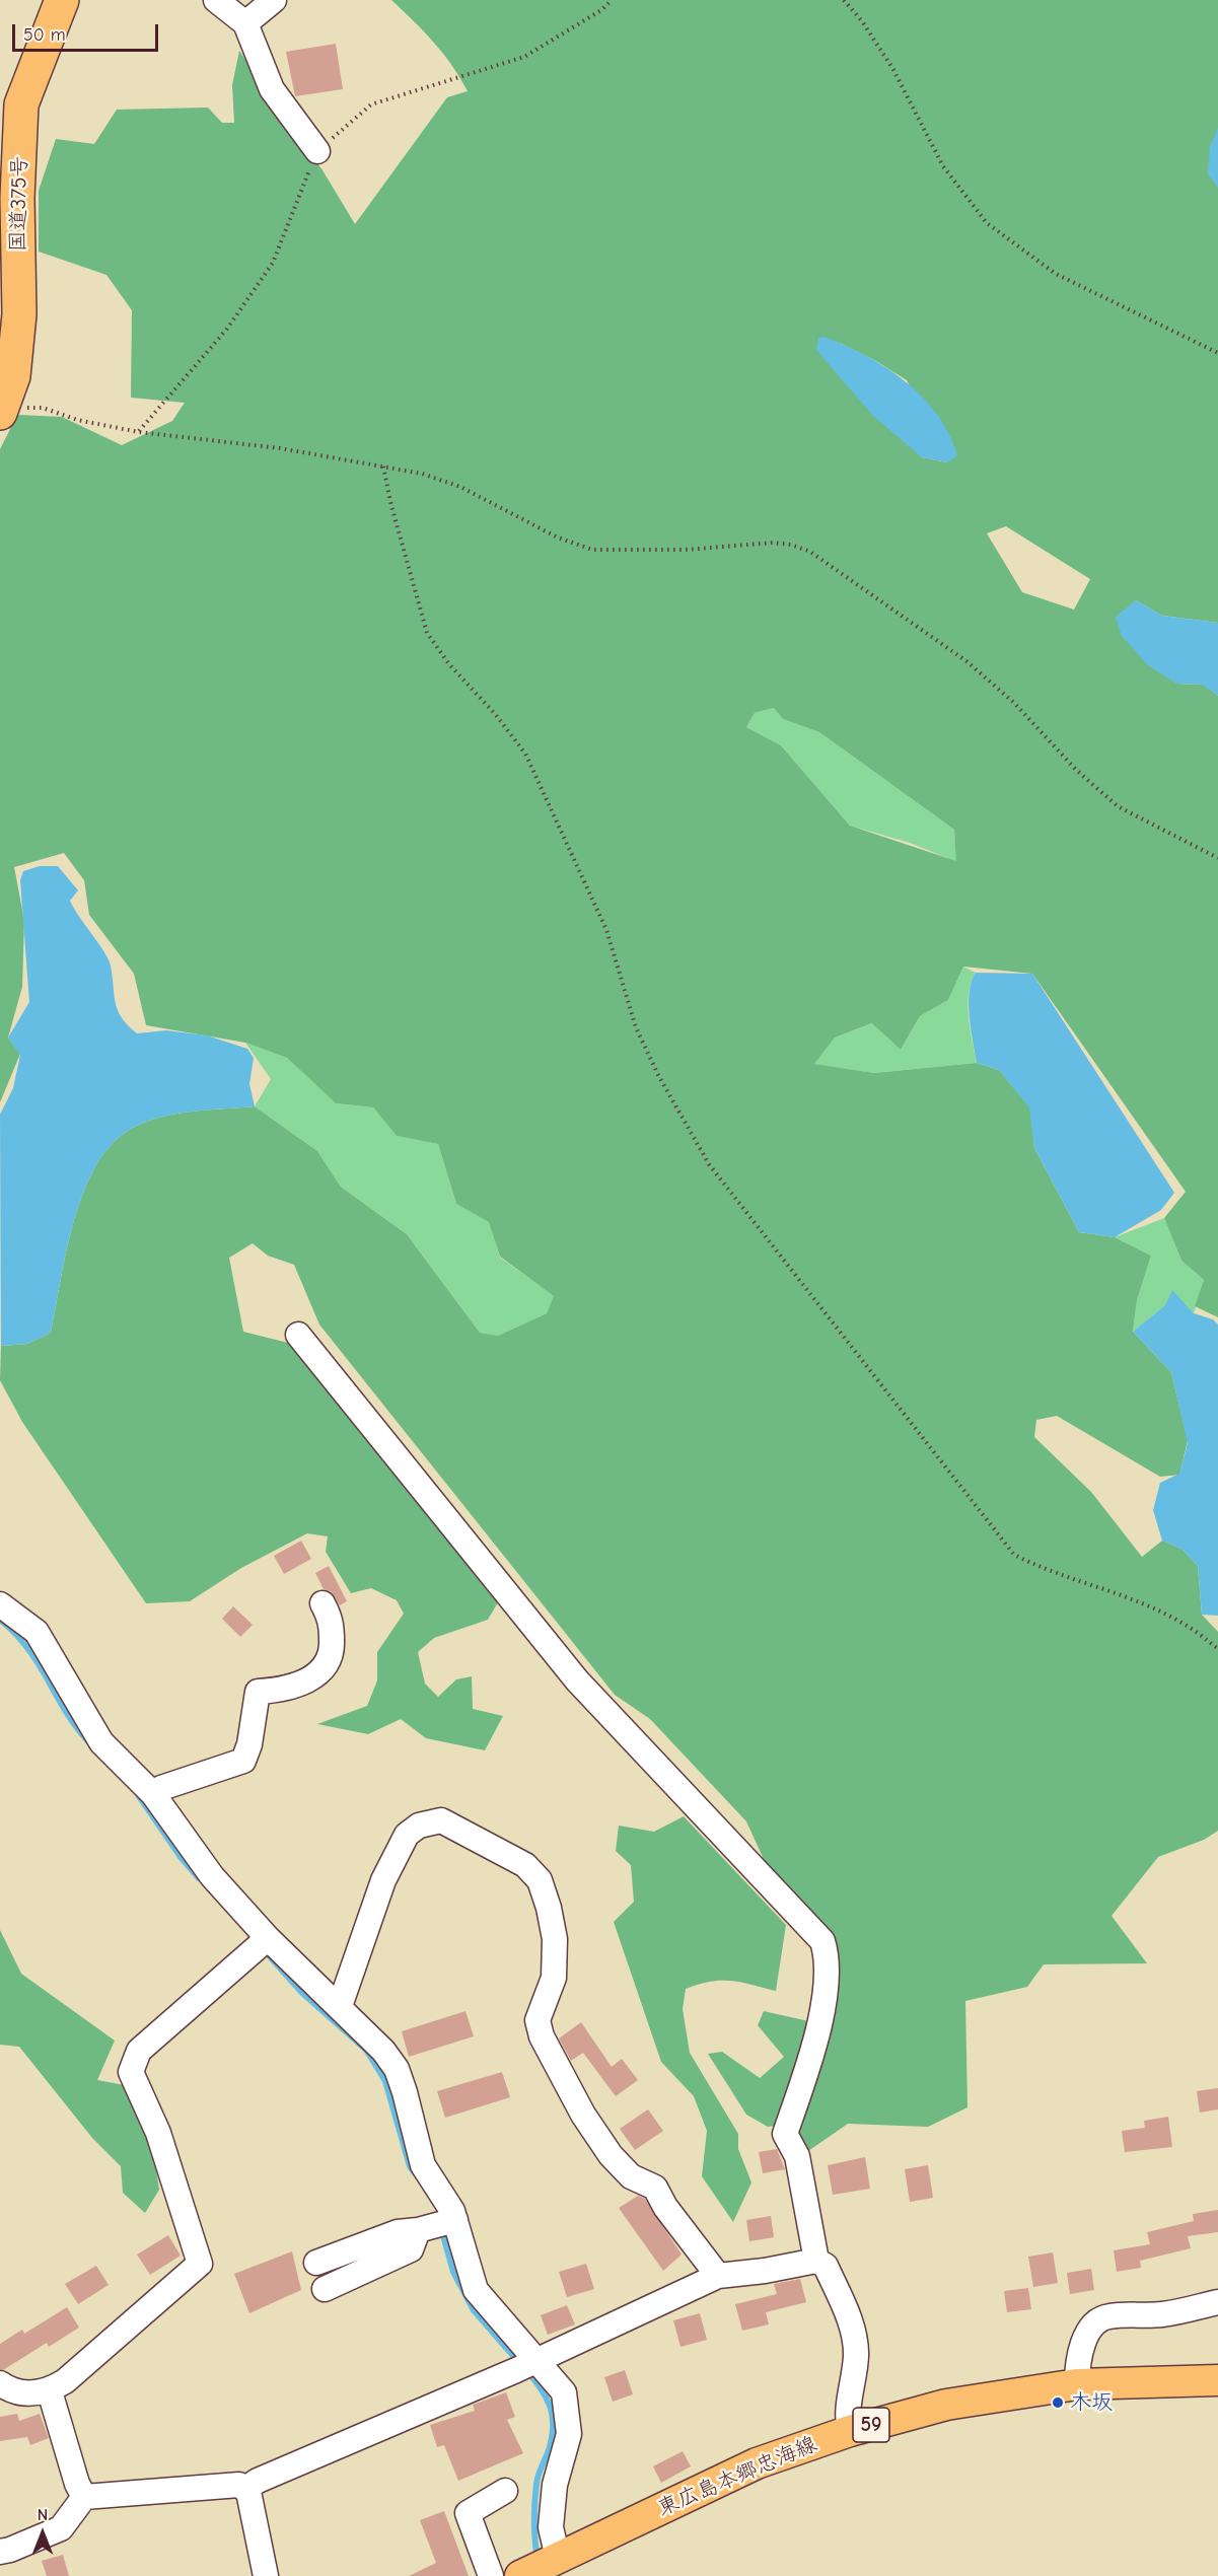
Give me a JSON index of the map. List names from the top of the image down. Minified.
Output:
{"streets":{"highway":["国道375号"],"main road":["59","東広島本郷忠海線"]},"places":["木坂"],"scale_bar":"50 m","north":"top"}
